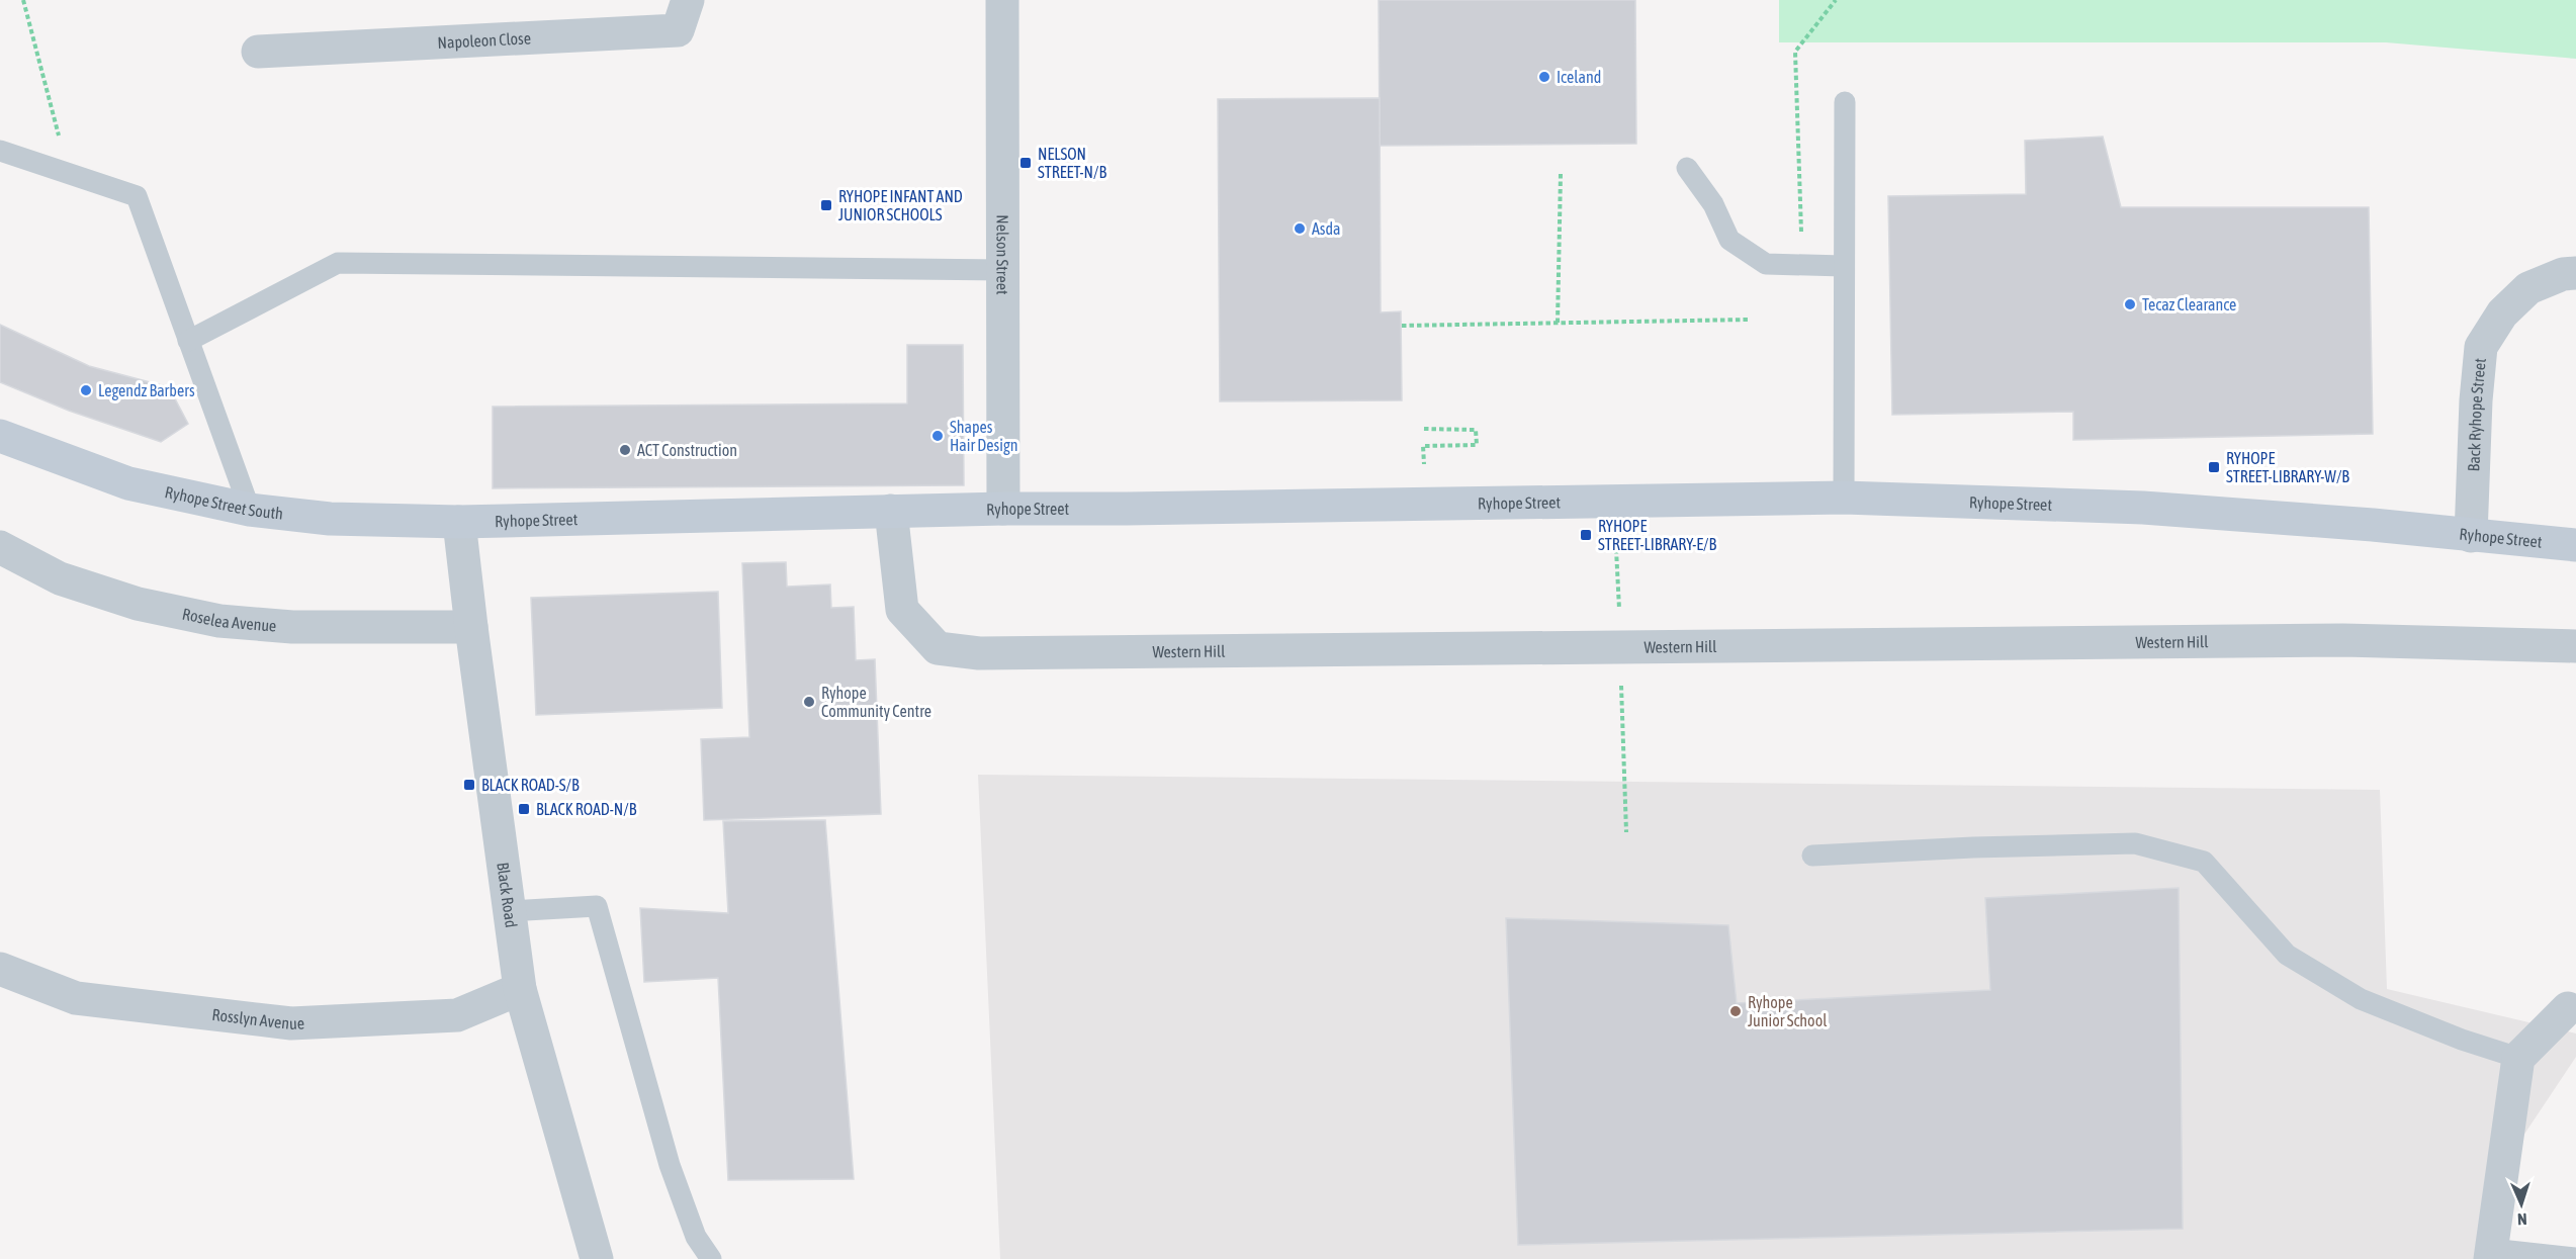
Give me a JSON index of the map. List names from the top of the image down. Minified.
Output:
{"streets":{"main road":["Ryhope Street","Ryhope Street South"],"street":["Napoleon Close","Nelson Street","Back Ryhope Street","Roselea Avenue","Western Hill","Black Road","Rosslyn Avenue"]},"crossings":[["Nelson Street","Ryhope Street"],["Back Ryhope Street","Ryhope Street"],["Ryhope Street","Ryhope Street South"],["Ryhope Street","Western Hill"],["Ryhope Street","Black Road"],["Ryhope Street South","Black Road"],["Roselea Avenue","Black Road"],["Black Road","Rosslyn Avenue"]],"places":{"other":["Iceland","Asda","Tecaz Clearance","Legendz Barbers","Shapes Hair Design","ACT Construction","Ryhope Community Centre","Ryhope Junior School"],"transit":["NELSON STREET-N/B","RYHOPE INFANT AND JUNIOR SCHOOLS","RYHOPE STREET-LIBRARY-W/B","RYHOPE STREET-LIBRARY-E/B","BLACK ROAD-S/B","BLACK ROAD-N/B"]},"north":"bottom"}
